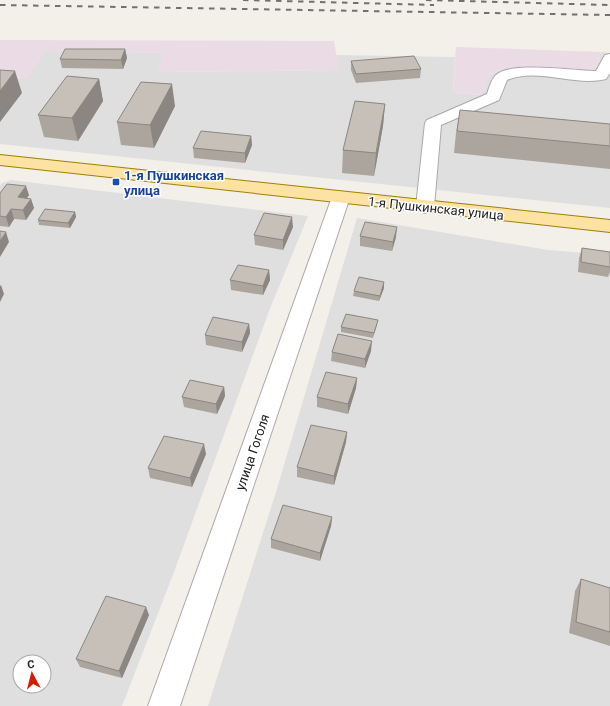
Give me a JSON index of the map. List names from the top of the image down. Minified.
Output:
{"streets":{"main road":["1-я Пушкинская улица"],"street":["улица Гоголя"]},"crossings":[["1-я Пушкинская улица","улица Гоголя"]],"places":{"transit":["1-я Пушкинская улица"]},"north":"top"}
